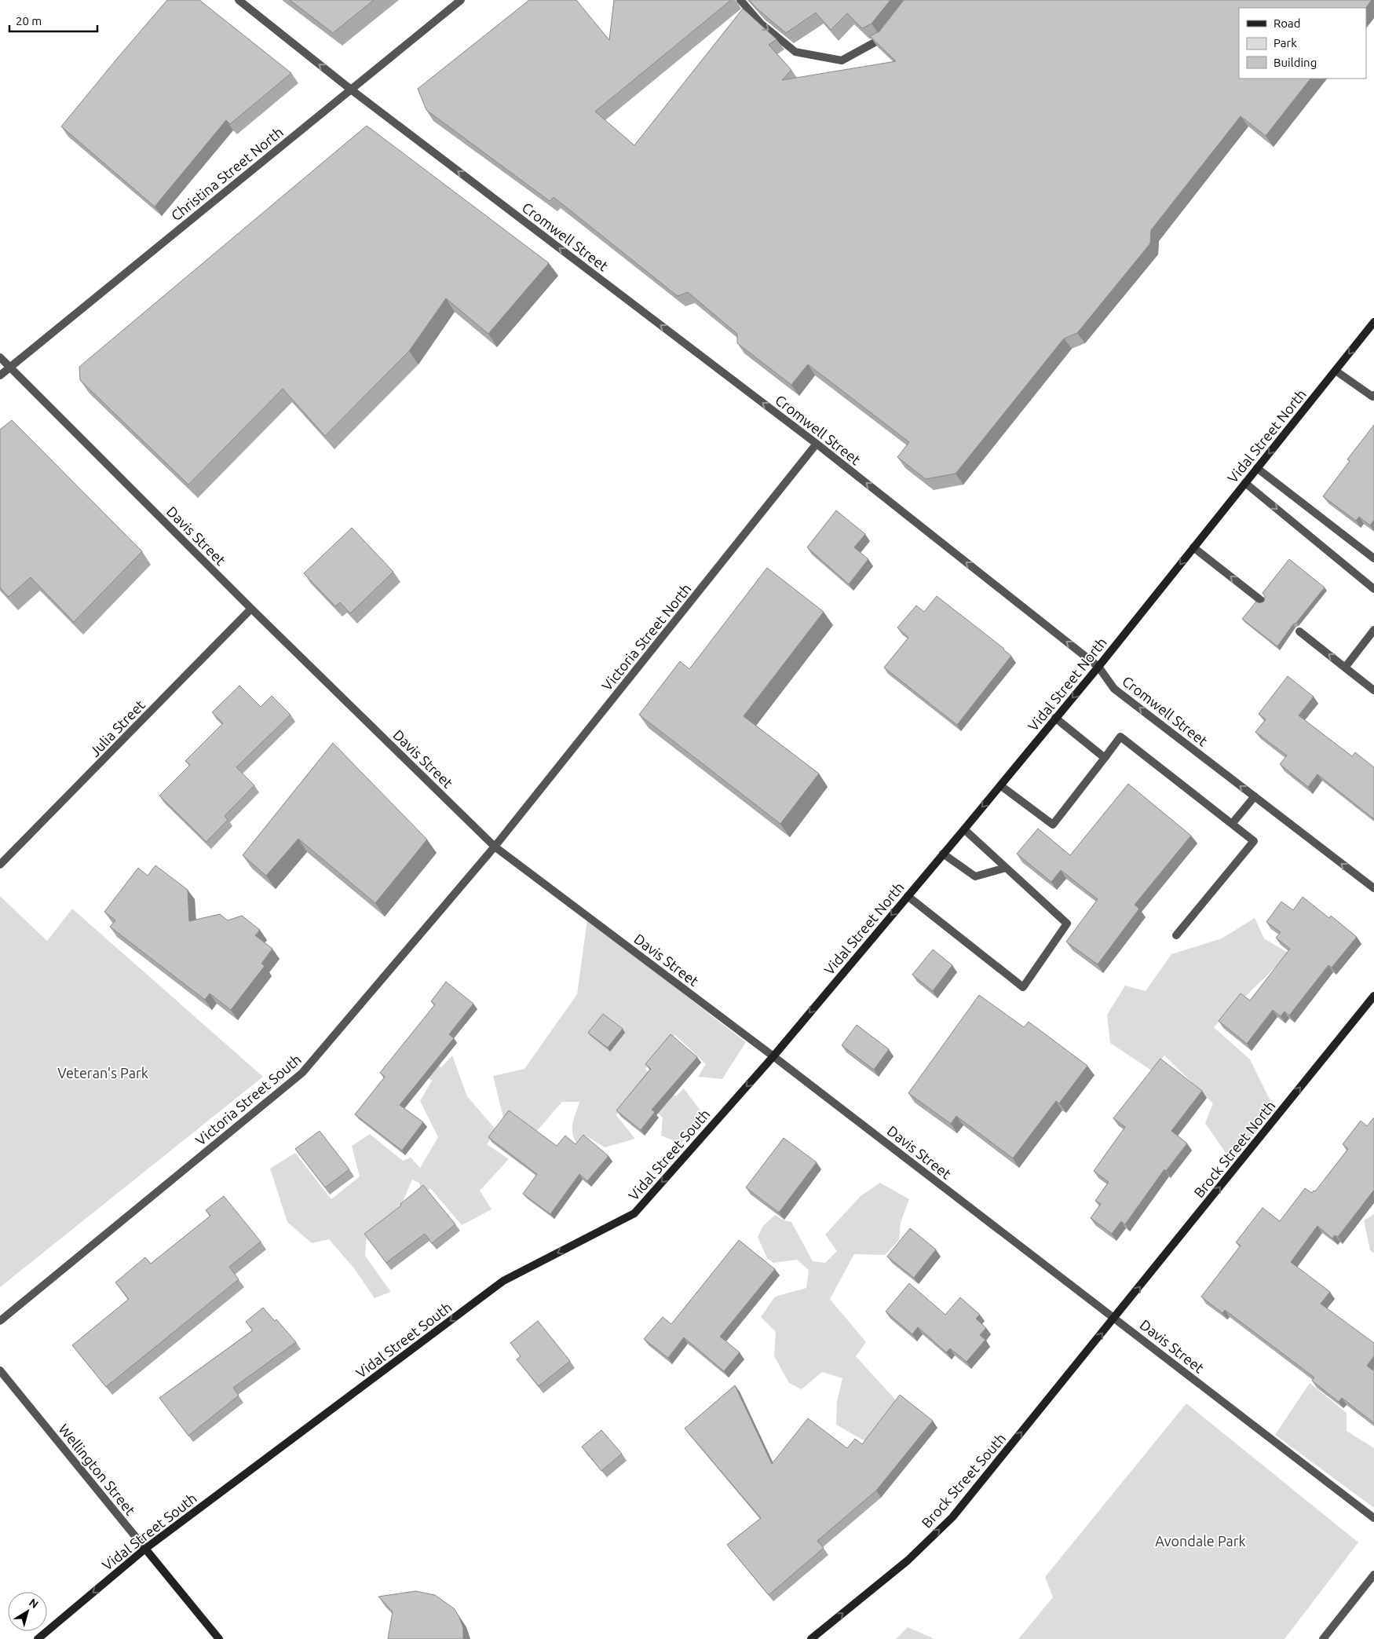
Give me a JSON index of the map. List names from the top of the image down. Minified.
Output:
{"streets":{"main road":["Vidal Street North","Brock Street North","Vidal Street South","Wellington Street","Brock Street South"],"street":["Christina Street North","Cromwell Street","Davis Street","Victoria Street North","Julia Street","Victoria Street South"]},"crossings":[["Christina Street North","Cromwell Street"],["Christina Street North","Davis Street"],["Cromwell Street","Vidal Street North"],["Cromwell Street","Victoria Street North"],["Vidal Street North","Davis Street"],["Vidal Street North","Vidal Street South"],["Davis Street","Victoria Street North"],["Davis Street","Julia Street"],["Davis Street","Victoria Street South"],["Davis Street","Brock Street North"],["Davis Street","Vidal Street South"],["Davis Street","Brock Street South"],["Victoria Street North","Victoria Street South"],["Brock Street North","Brock Street South"],["Vidal Street South","Wellington Street"]],"one_way":["Cromwell Street","Vidal Street North","Brock Street North","Vidal Street South","Brock Street South"],"parks":["Veteran's Park","Avondale Park"],"legend":["Road","Park","Building"],"scale_bar":"20 m","north":"top right"}
